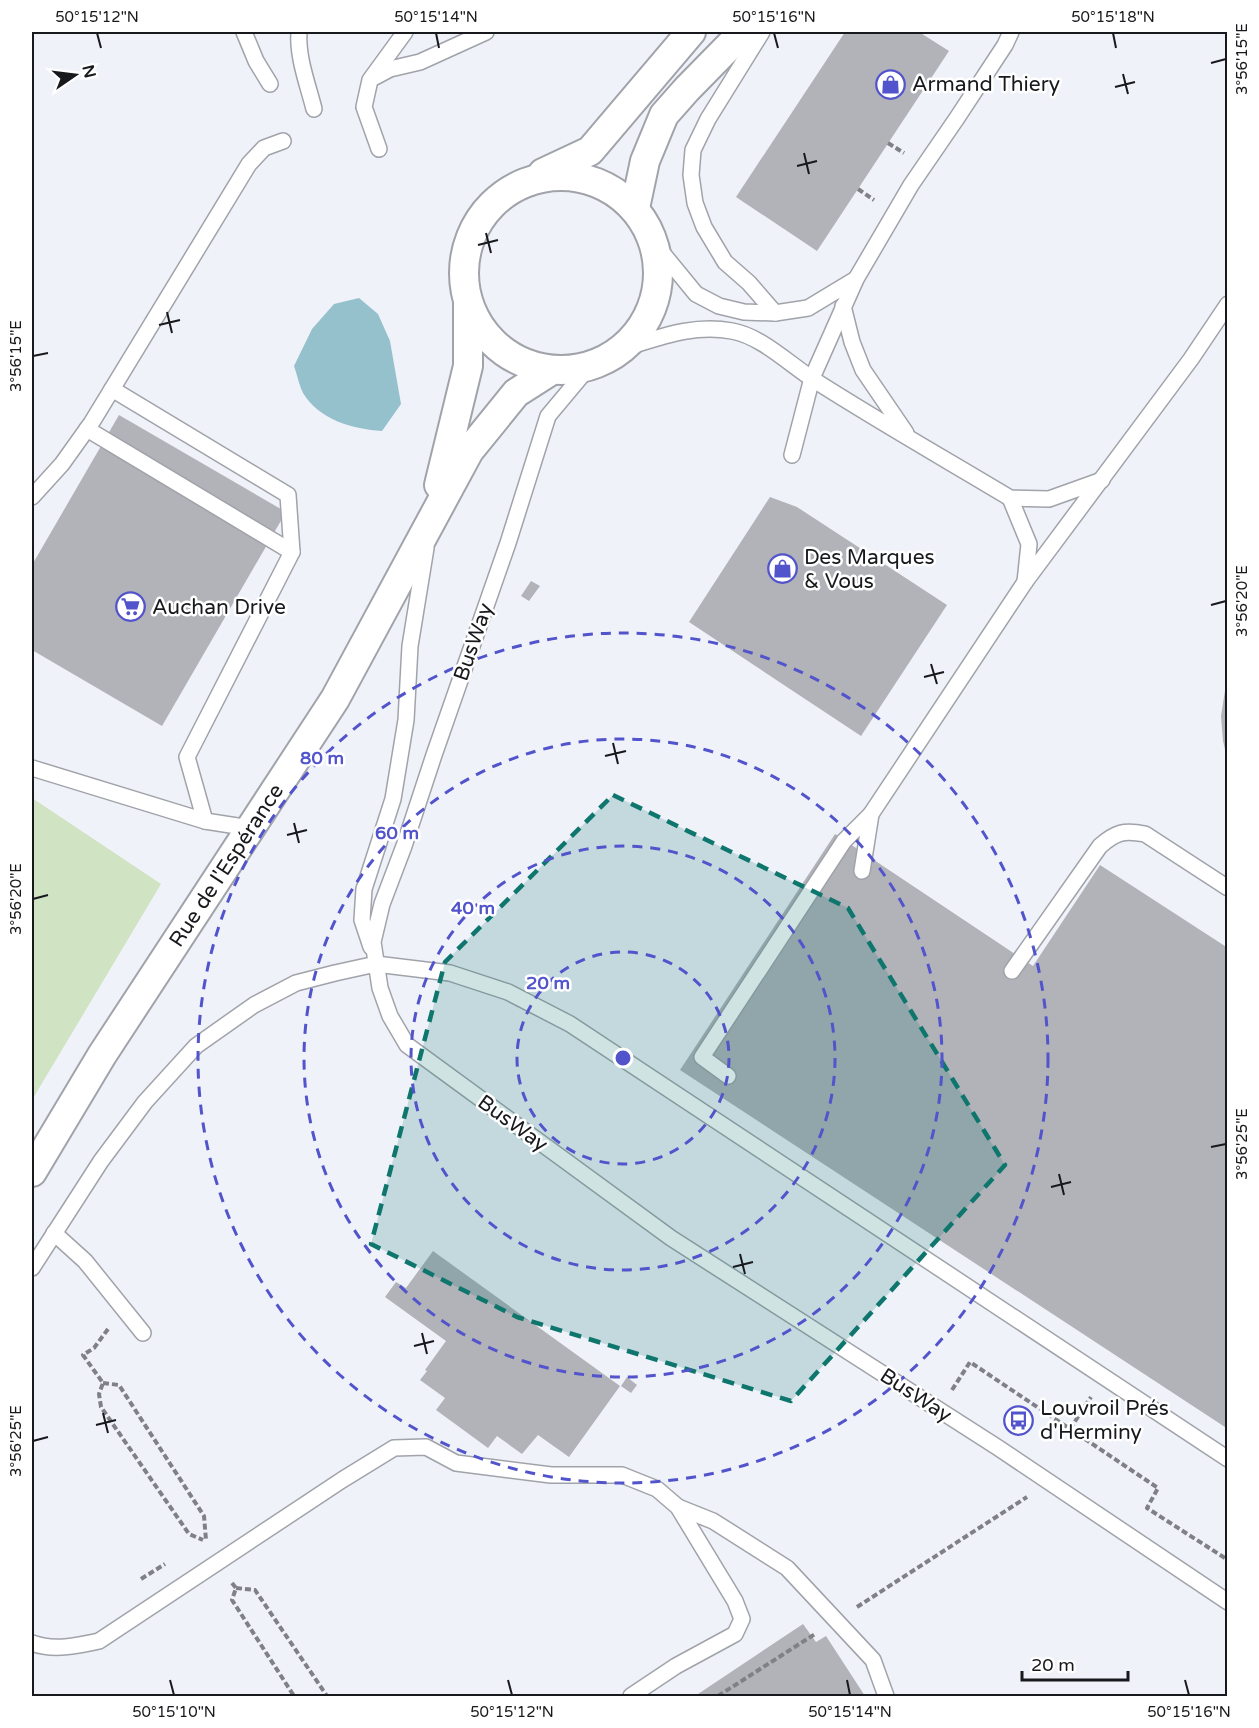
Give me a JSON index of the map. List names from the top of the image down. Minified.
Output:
{"streets":{"street":["Rue de l'Espérance"],"lane":["BusWay"]},"crossings":[["BusWay","Rue de l'Espérance"]],"places":{"shop":["Armand Thiery","Des Marques & Vous"],"supermarket":["Auchan Drive"],"bus stop":["Louvroil Prés d'Herminy"]},"scale_bar":"20 m","north":"right","coordinates":["50°15'12\"N","50°15'14\"N","50°15'16\"N","50°15'18\"N","3°56'15\"E","3°56'20\"E","3°56'25\"E","50°15'10\"N"],"rings":["80 m","60 m","40 m","20 m"]}
